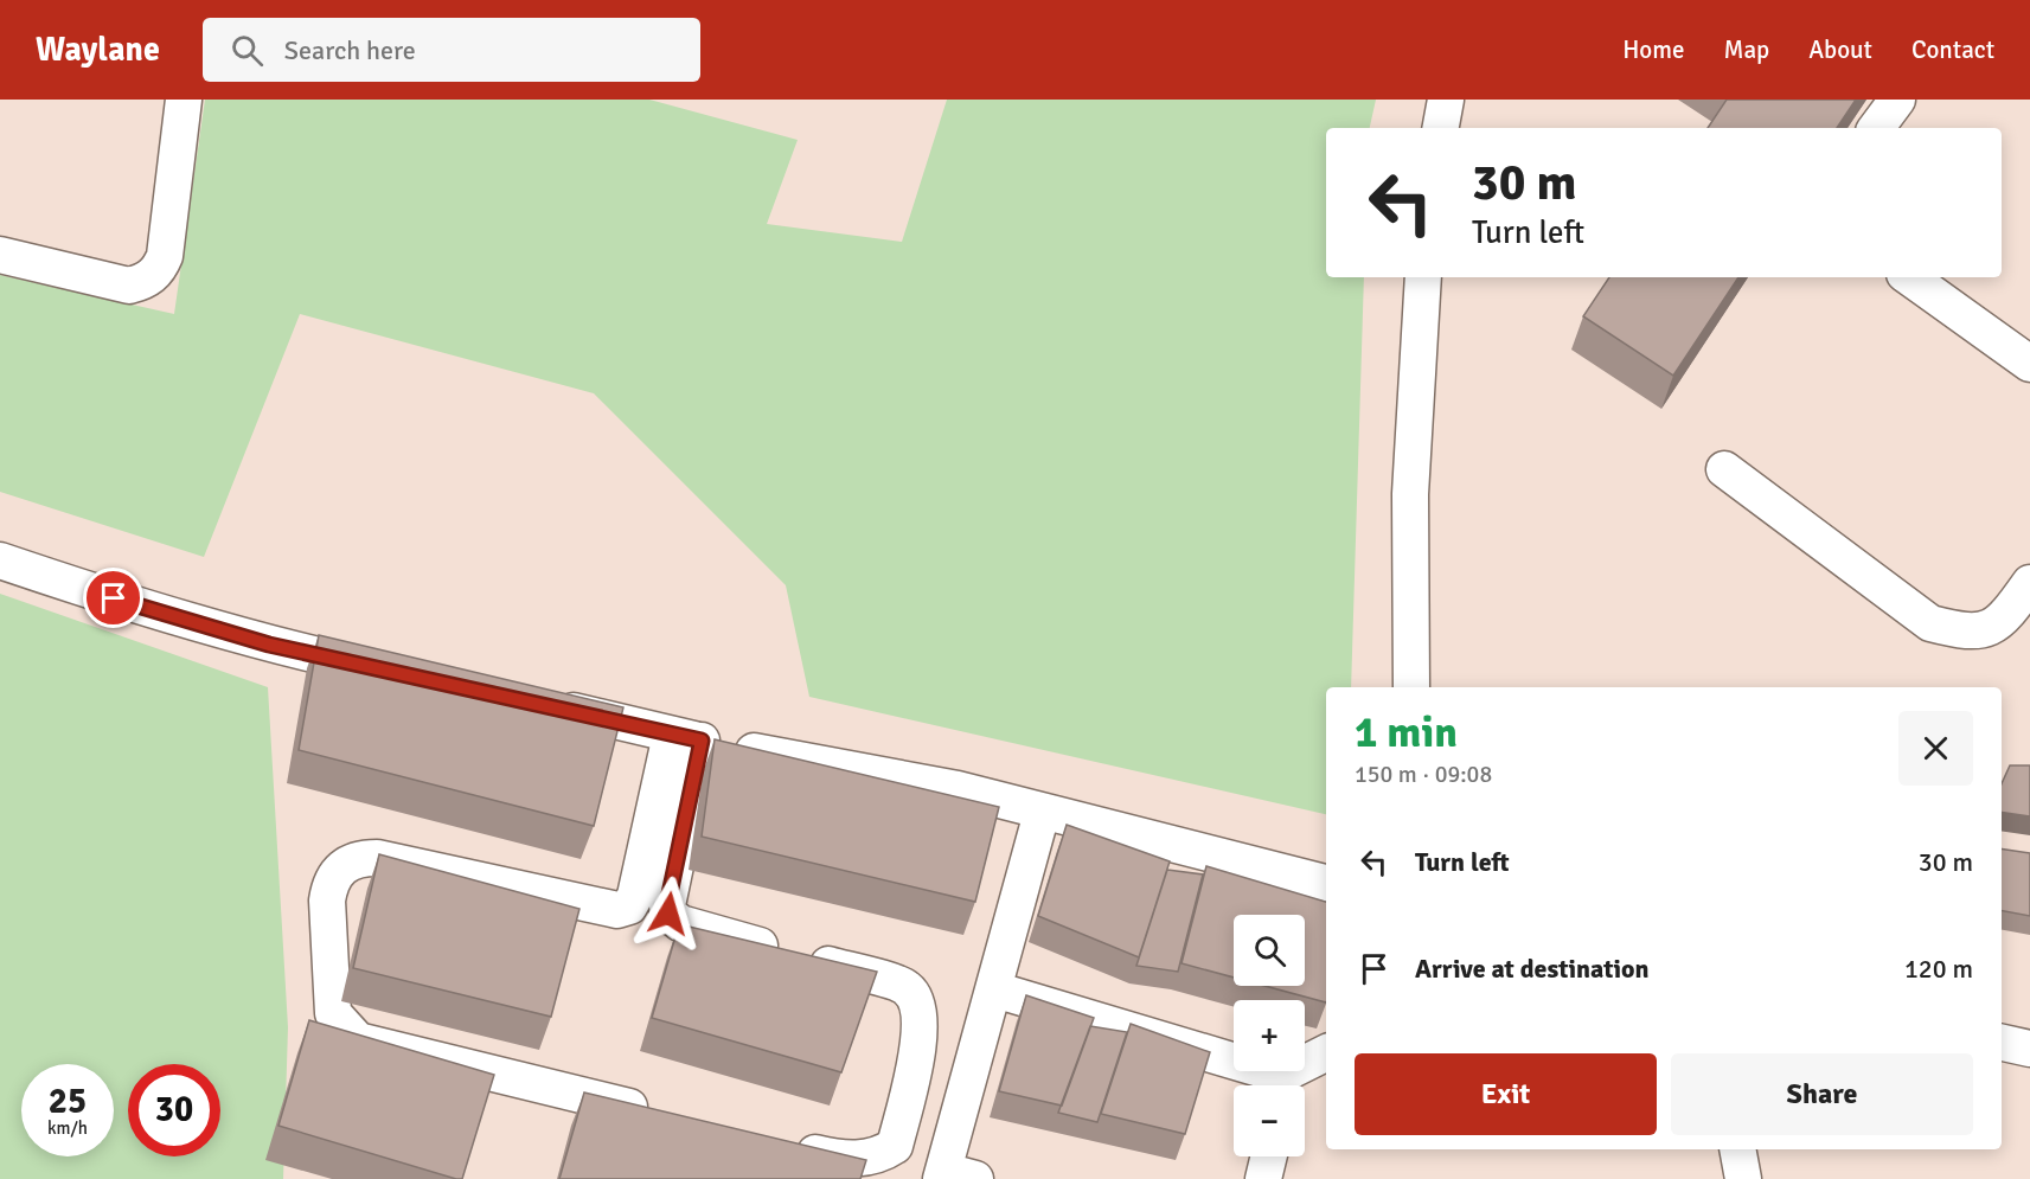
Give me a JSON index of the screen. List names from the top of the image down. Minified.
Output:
{"page":{"header":"Waylane","search":"Search here","nav":["Home","Map","About","Contact"],"turn":["30 m","Turn left"],"heading":["1 min","150 m · 09:08"],"list":[{"name":"Turn left","value":"30 m"},{"name":"Arrive at destination","value":"120 m"}],"map_buttons":["+","−"],"buttons":["Exit","Share"],"speed":"25 km/h","limit":"30"}}
